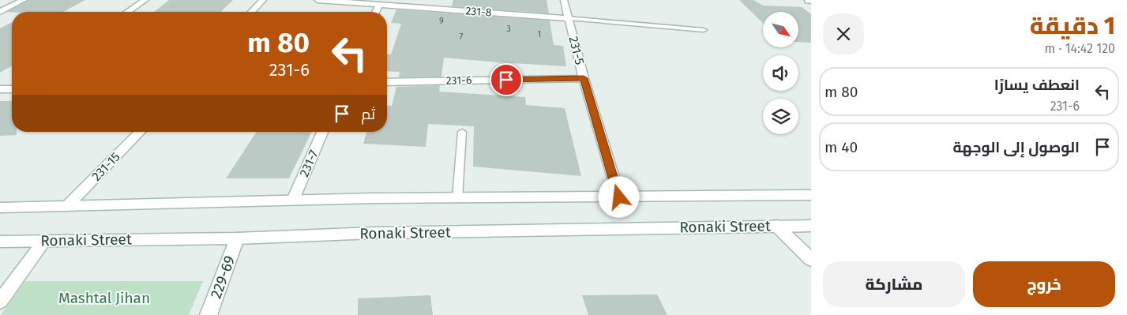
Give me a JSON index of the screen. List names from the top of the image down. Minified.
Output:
{"streets":{"street":["231-8","231-5","231-6","231-7","231-15","Ronaki Street","229-69"]},"crossings":[["231-8","231-5"],["231-5","231-6"],["Ronaki Street","229-69"]],"parks":["Mashtal Jihan"],"house_numbers":["9","3","1","7"],"north":"bottom right","page":{"heading":["1 دقيقة","120 m · 14:42"],"turn":["80 m","231-6"],"list":[{"name":"انعطف يسارًا","note":"231-6","value":"80 m"},{"name":"الوصول إلى الوجهة","value":"40 m"}],"then":"ثم","buttons":["خروج","مشاركة"]}}
